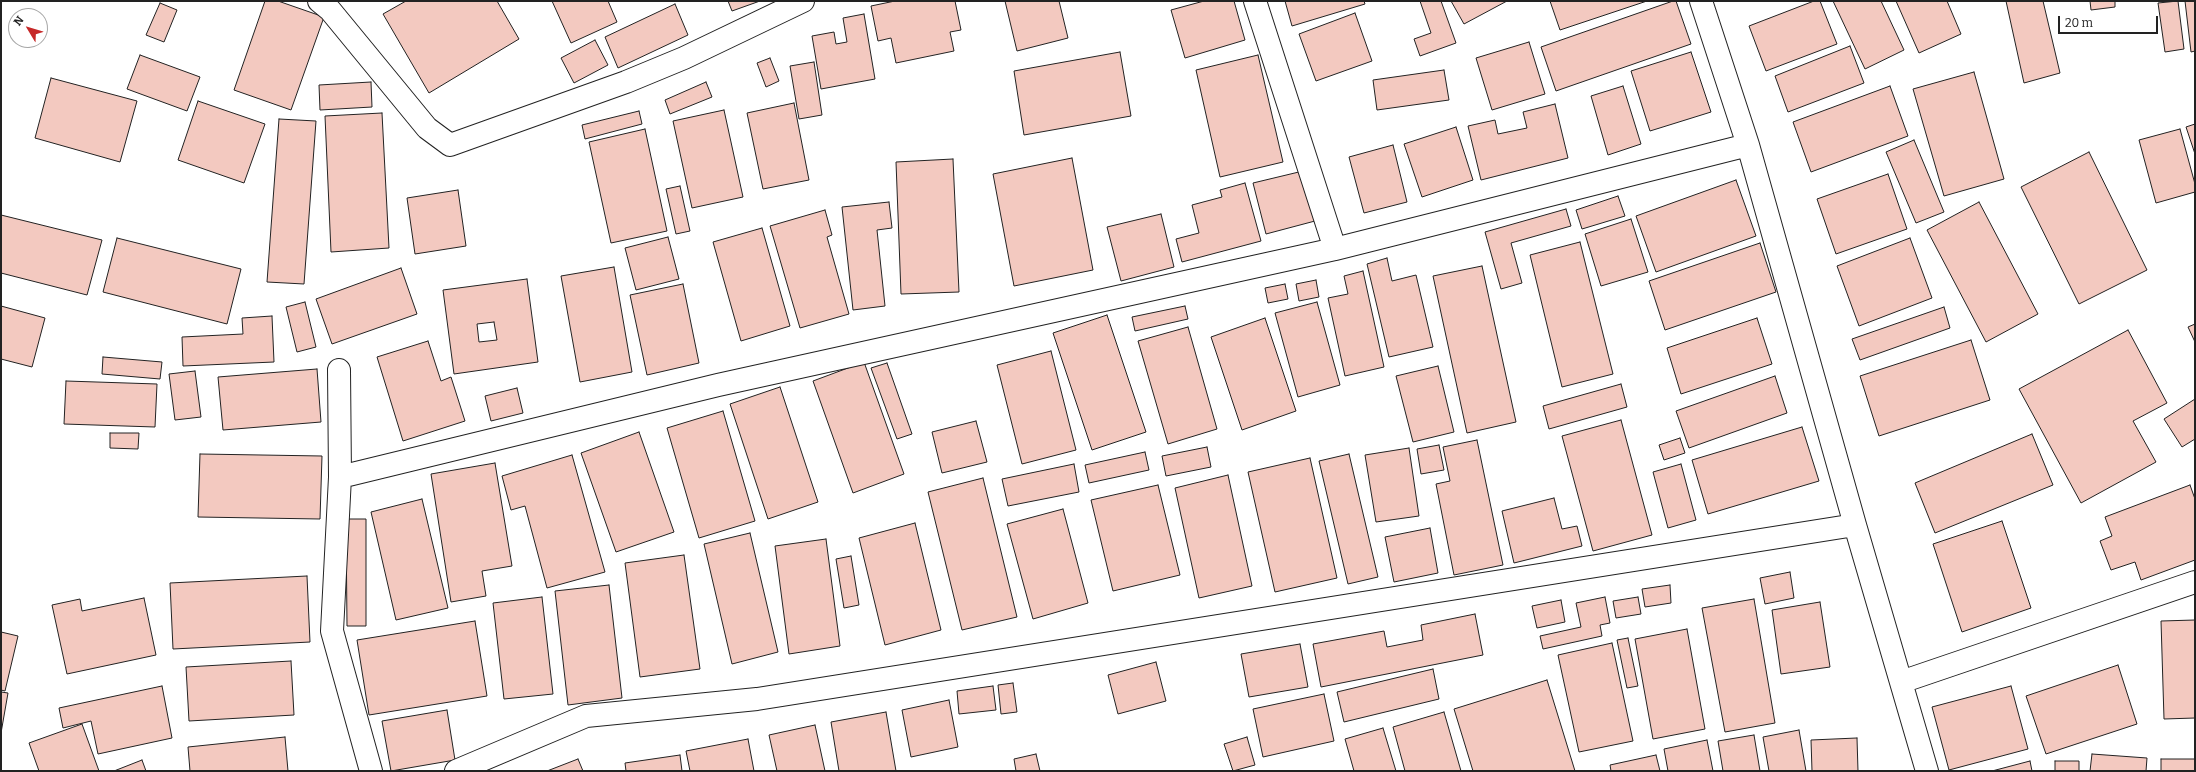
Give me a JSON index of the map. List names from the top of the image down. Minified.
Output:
{"scale_bar":"20 m","north":"top left"}
